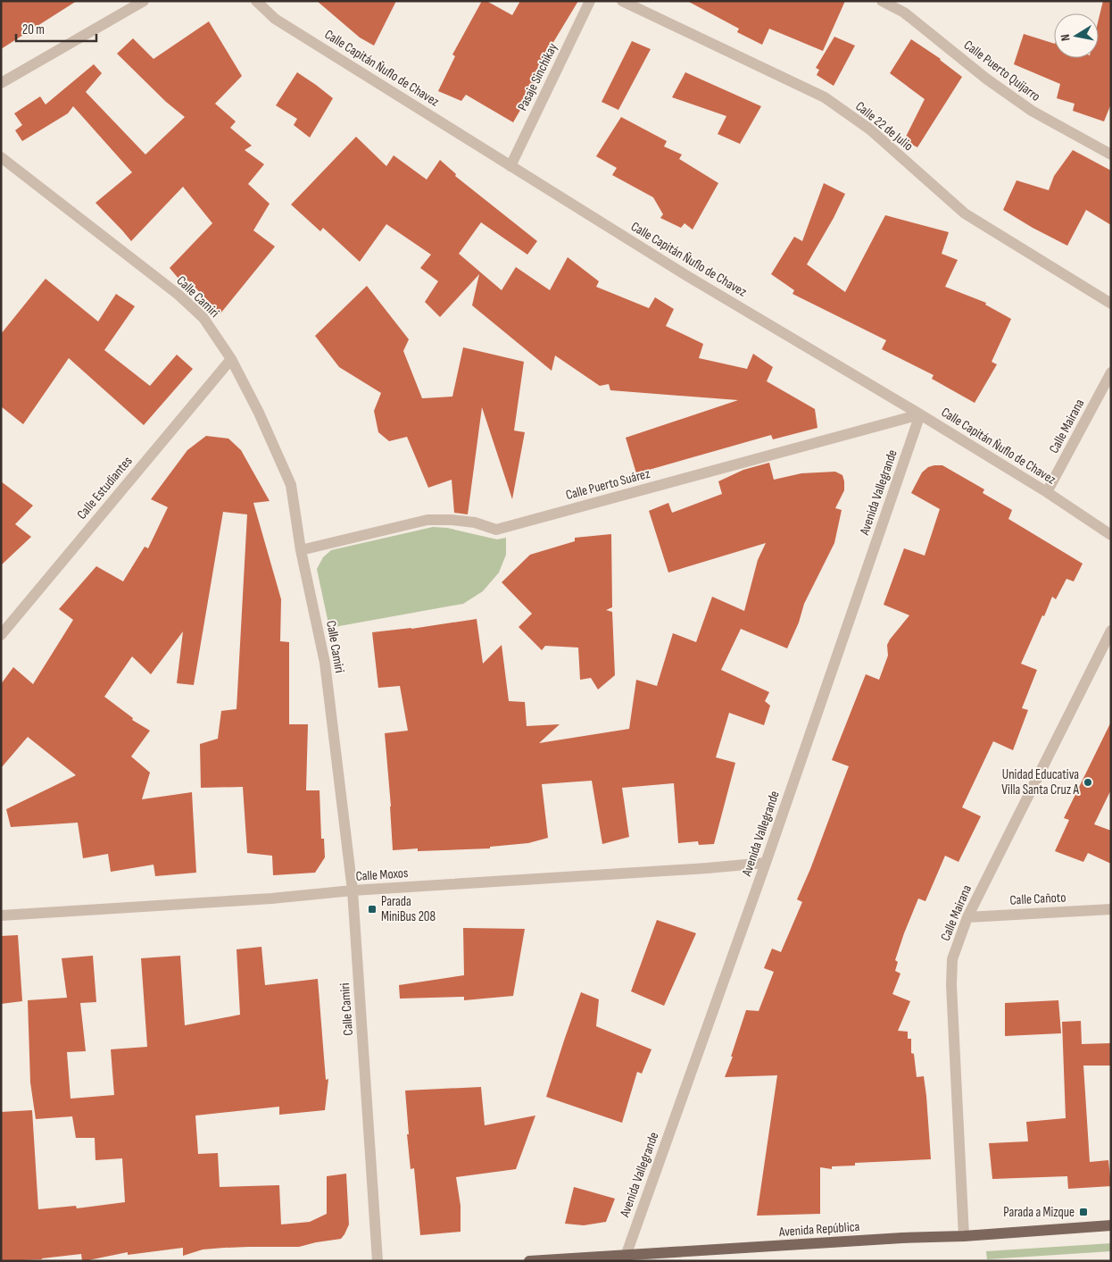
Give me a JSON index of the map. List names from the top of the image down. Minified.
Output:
{"streets":{"main road":["Avenida República"],"street":["Calle Capitán Ñuflo de Chavez","Calle Puerto Quijarro","Pasaje Sinchikay","Calle 22 de Julio","Calle Camiri","Calle Mairana","Calle Puerto Suárez","Calle Estudiantes","Avenida Vallegrande","Calle Moxos","Calle Cañoto"]},"crossings":[["Calle Capitán Ñuflo de Chavez","Pasaje Sinchikay"],["Calle Capitán Ñuflo de Chavez","Calle Mairana"],["Calle Capitán Ñuflo de Chavez","Calle Puerto Suárez"],["Calle Capitán Ñuflo de Chavez","Avenida Vallegrande"],["Calle Camiri","Calle Puerto Suárez"],["Calle Camiri","Calle Estudiantes"],["Calle Camiri","Calle Moxos"],["Calle Mairana","Calle Cañoto"],["Calle Mairana","Avenida República"],["Calle Puerto Suárez","Avenida Vallegrande"],["Avenida Vallegrande","Calle Moxos"],["Avenida Vallegrande","Avenida República"]],"places":{"other":["Unidad Educativa Villa Santa Cruz A"],"transit":["Parada MiniBus 208","Parada a Mizque"]},"scale_bar":"20 m","north":"left"}
